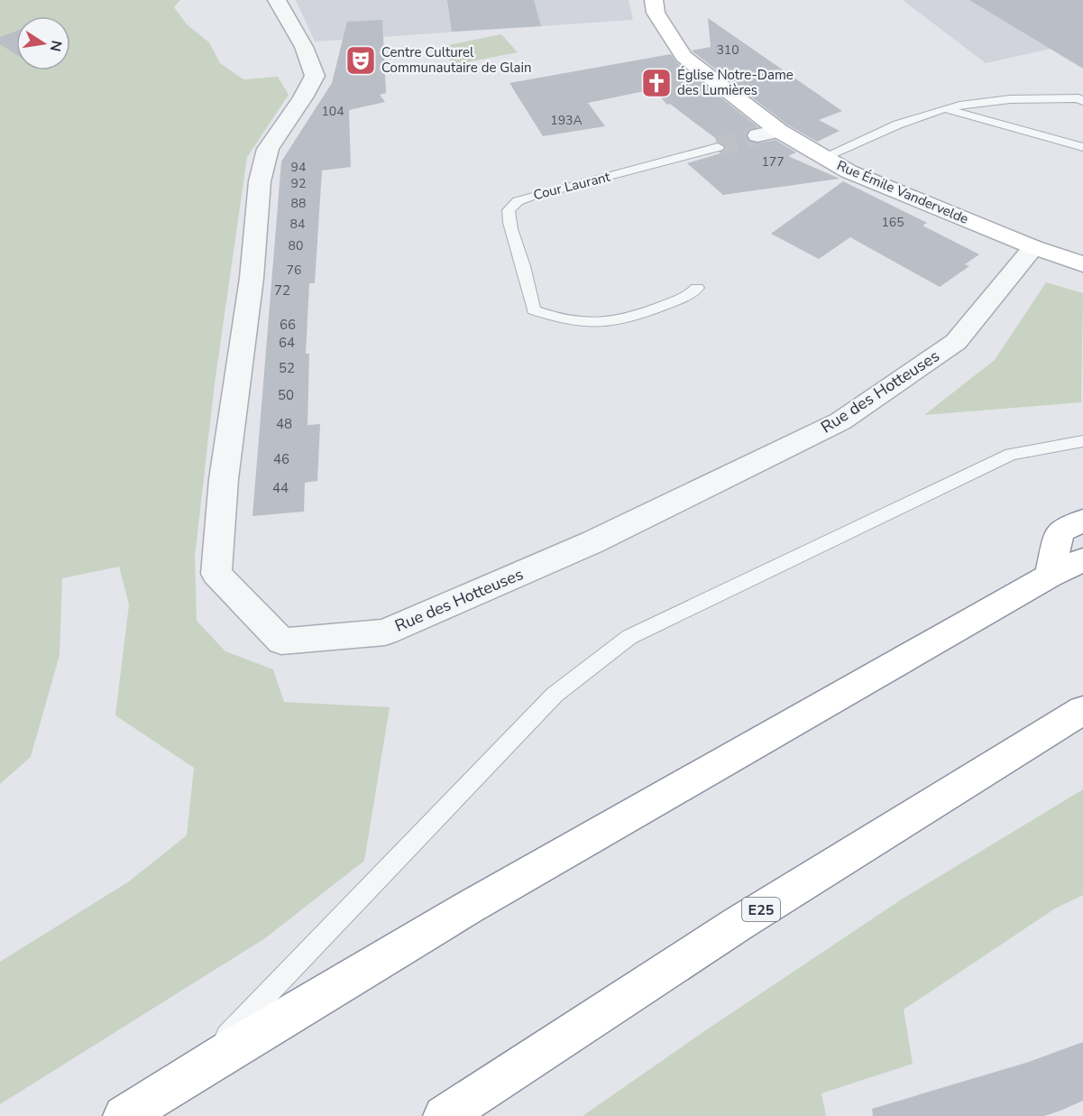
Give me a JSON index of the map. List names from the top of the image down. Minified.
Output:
{"streets":{"main road":["Rue Émile Vandervelde","E25"],"street":["Rue des Hotteuses"],"lane":["Cour Laurant"]},"crossings":[["Rue Émile Vandervelde","Rue des Hotteuses"]],"places":{"theatre":["Centre Culturel Communautaire de Glain"],"church":["Église Notre-Dame des Lumières"]},"house_numbers":["310","104","193A","177","94","92","88","165","84","80","76","72","66","64","52","50","48","46","44"],"north":"right"}
